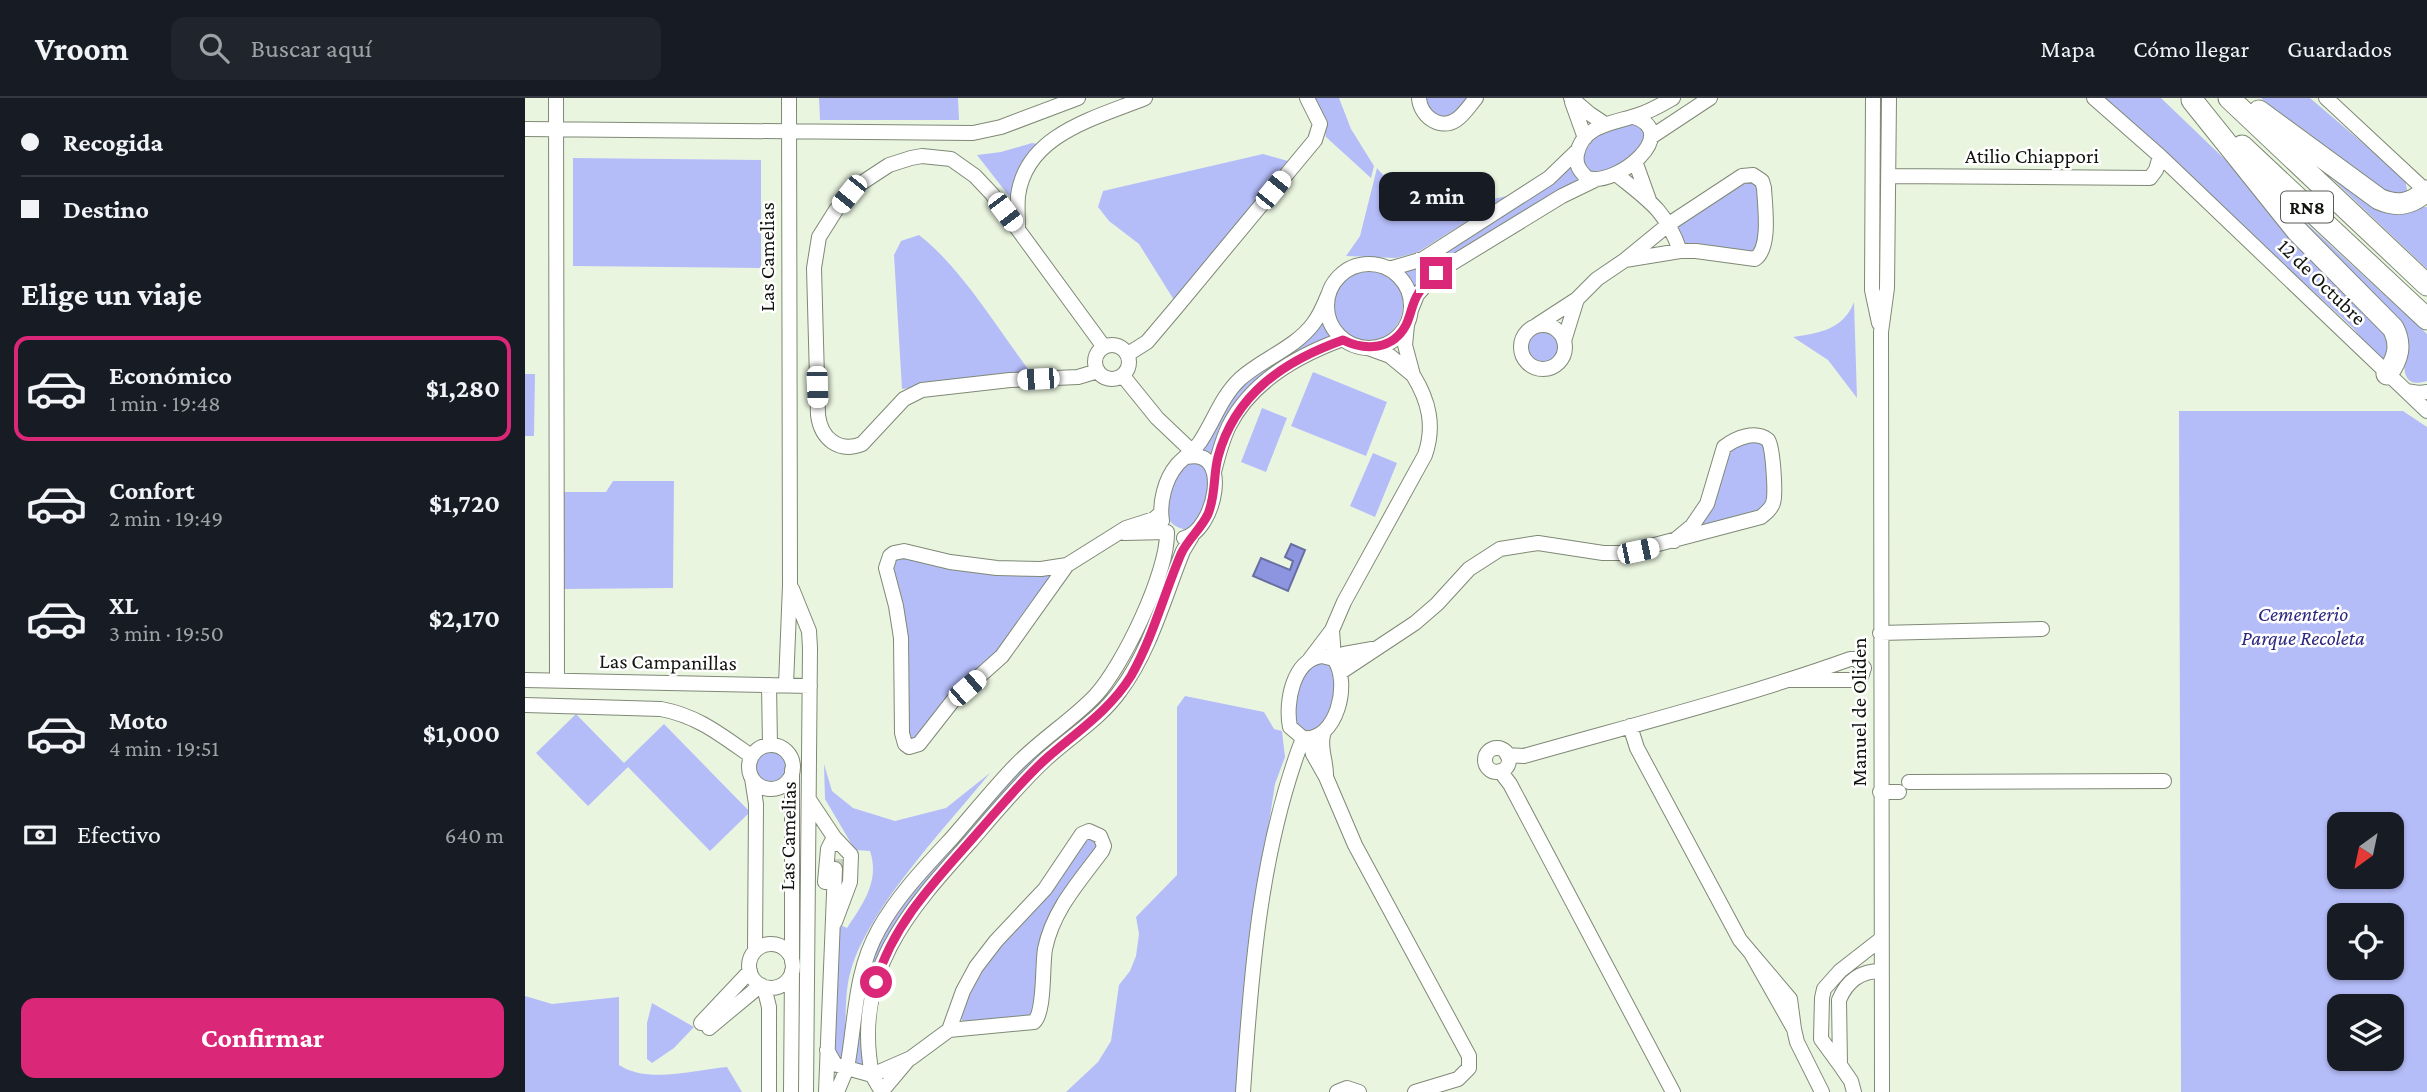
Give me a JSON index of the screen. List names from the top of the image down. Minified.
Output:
{"streets":{"highway":["RN8"],"street":["Atilio Chiappori","Las Camelias","12 de Octubre","Las Campanillas","Manuel de Oliden"]},"crossings":[["Atilio Chiappori","12 de Octubre"],["Atilio Chiappori","Manuel de Oliden"],["Las Camelias","Las Campanillas"]],"parks":["Cementerio Parque Recoleta"],"north":"bottom left","page":{"header":"Vroom","search":"Buscar aquí","nav":["Mapa","Cómo llegar","Guardados"],"banner":["Recogida","Destino"],"bubble":"2 min","heading":"Elige un viaje","list":[{"name":"Económico","note":"1 min · 19:48","value":"$1,280"},{"name":"Confort","note":"2 min · 19:49","value":"$1,720"},{"name":"XL","note":"3 min · 19:50","value":"$2,170"},{"name":"Moto","note":"4 min · 19:51","value":"$1,000"}],"pay":["Efectivo","640 m"],"buttons":"Confirmar"}}
